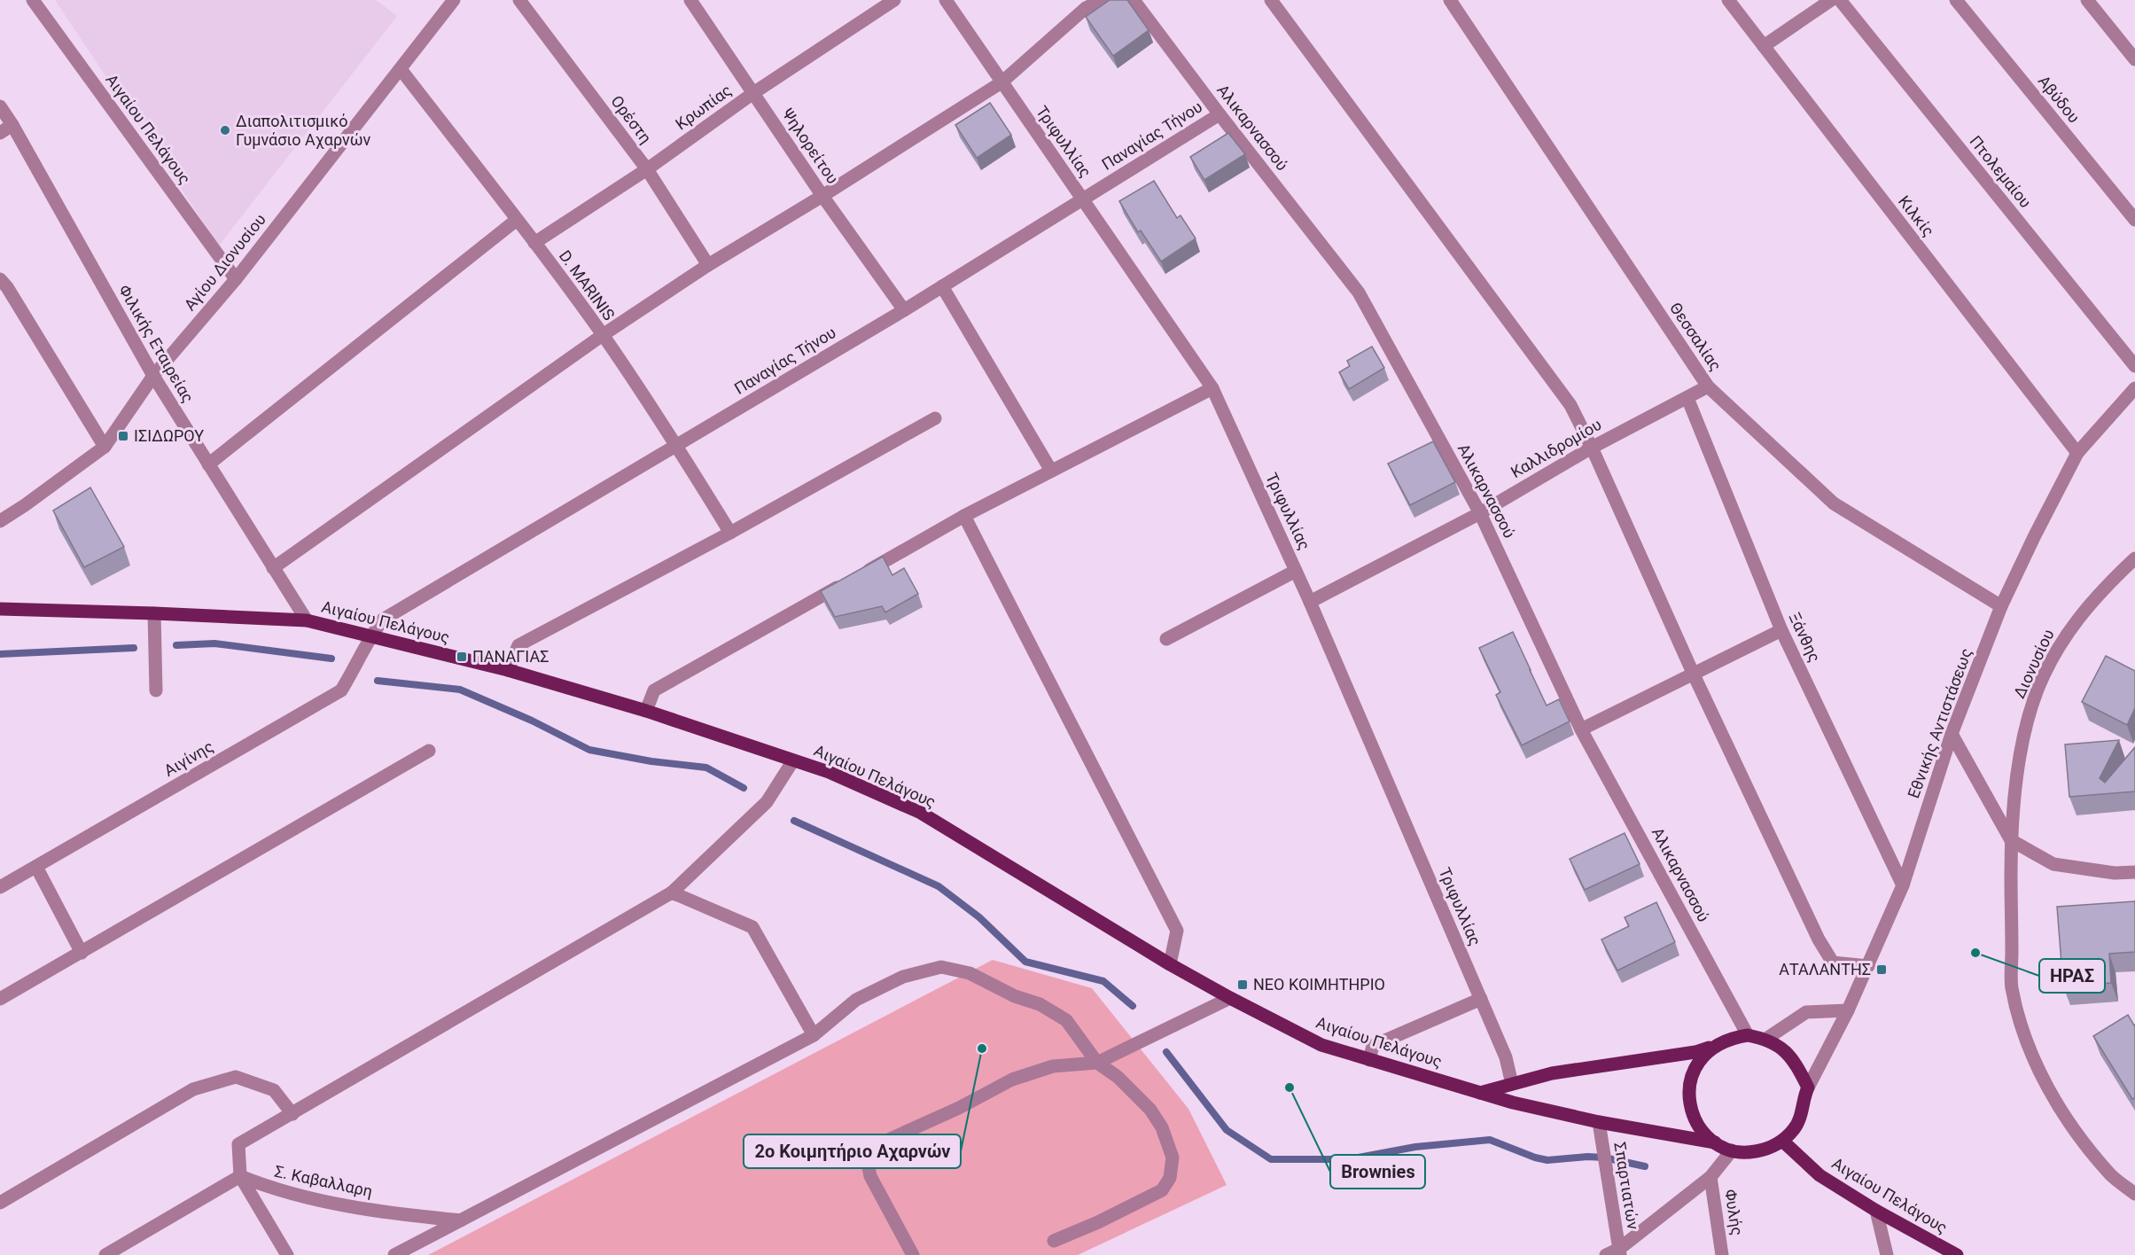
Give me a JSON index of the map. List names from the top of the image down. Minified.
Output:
{"streets":{"main road":["Αιγαίου Πελάγους"],"street":["Αβύδου","Κρωπίας","Ορέστη","Αλικαρνασσού","Παναγίας Τήνου","Τριφυλλίας","Ψηλορείτου","Πτολεμαίου","Κιλκίς","Αγίου Διονυσίου","D. MARINIS","Θεσσαλίας","Φιλικής Εταιρείας","Καλλιδρομίου","Ξάνθης","Διονυσίου","Εθνικής Αντιστάσεως","Αιγίνης","Σ. Καβαλλαρη","Σπαρτιατών","Φυλής"]},"crossings":[["Κρωπίας","Ορέστη"],["Κρωπίας","Ψηλορείτου"],["Κρωπίας","D. MARINIS"],["Αλικαρνασσού","Αιγαίου Πελάγους"],["Αλικαρνασσού","Παναγίας Τήνου"],["Αλικαρνασσού","Καλλιδρομίου"],["Αλικαρνασσού","Εθνικής Αντιστάσεως"],["Αλικαρνασσού","Φυλής"],["Αιγαίου Πελάγους","Παναγίας Τήνου"],["Αιγαίου Πελάγους","Αγίου Διονυσίου"],["Αιγαίου Πελάγους","Φιλικής Εταιρείας"],["Αιγαίου Πελάγους","Εθνικής Αντιστάσεως"],["Αιγαίου Πελάγους","Αιγίνης"],["Αιγαίου Πελάγους","Σπαρτιατών"],["Αιγαίου Πελάγους","Φυλής"],["Παναγίας Τήνου","Τριφυλλίας"],["Παναγίας Τήνου","Ψηλορείτου"],["Παναγίας Τήνου","D. MARINIS"],["Παναγίας Τήνου","Αιγίνης"],["Τριφυλλίας","Καλλιδρομίου"],["Κιλκίς","Εθνικής Αντιστάσεως"],["Αγίου Διονυσίου","D. MARINIS"],["Αγίου Διονυσίου","Φιλικής Εταιρείας"],["Θεσσαλίας","Καλλιδρομίου"],["Θεσσαλίας","Εθνικής Αντιστάσεως"],["Καλλιδρομίου","Ξάνθης"],["Ξάνθης","Εθνικής Αντιστάσεως"],["Εθνικής Αντιστάσεως","Φυλής"]],"places":{"other":["Διαπολιτισμικό Γυμνάσιο Αχαρνών","ΗΡΑΣ","2ο Κοιμητήριο Αχαρνών","Brownies"],"transit":["ΙΣΙΔΩΡΟΥ","ΠΑΝΑΓΙΑΣ","ΑΤΑΛΑΝΤΗΣ","ΝΕΟ ΚΟΙΜΗΤΗΡΙΟ"]}}
